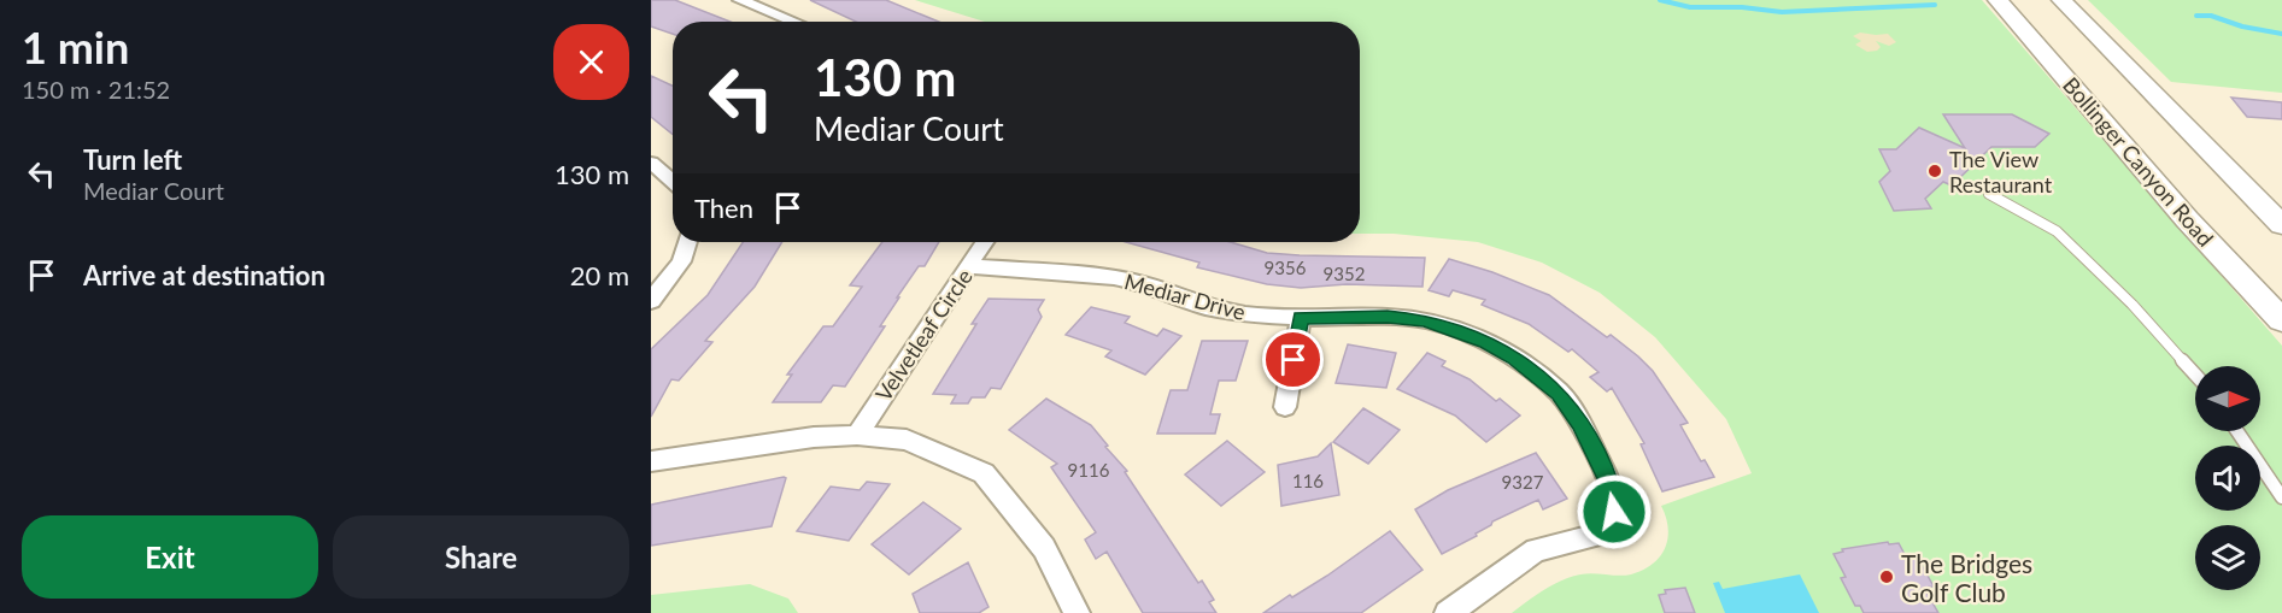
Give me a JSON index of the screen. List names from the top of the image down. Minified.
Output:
{"streets":{"main road":["Bollinger Canyon Road"],"street":["Mediar Drive","Velvetleaf Circle"]},"crossings":[["Mediar Drive","Velvetleaf Circle"]],"places":["The View Restaurant","The Bridges Golf Club"],"house_numbers":["9356","9352","9116","116","9327"],"north":"right","page":{"heading":["1 min","150 m · 21:52"],"turn":["130 m","Mediar Court"],"list":[{"name":"Turn left","note":"Mediar Court","value":"130 m"},{"name":"Arrive at destination","value":"20 m"}],"then":"Then","buttons":["Exit","Share"]}}
